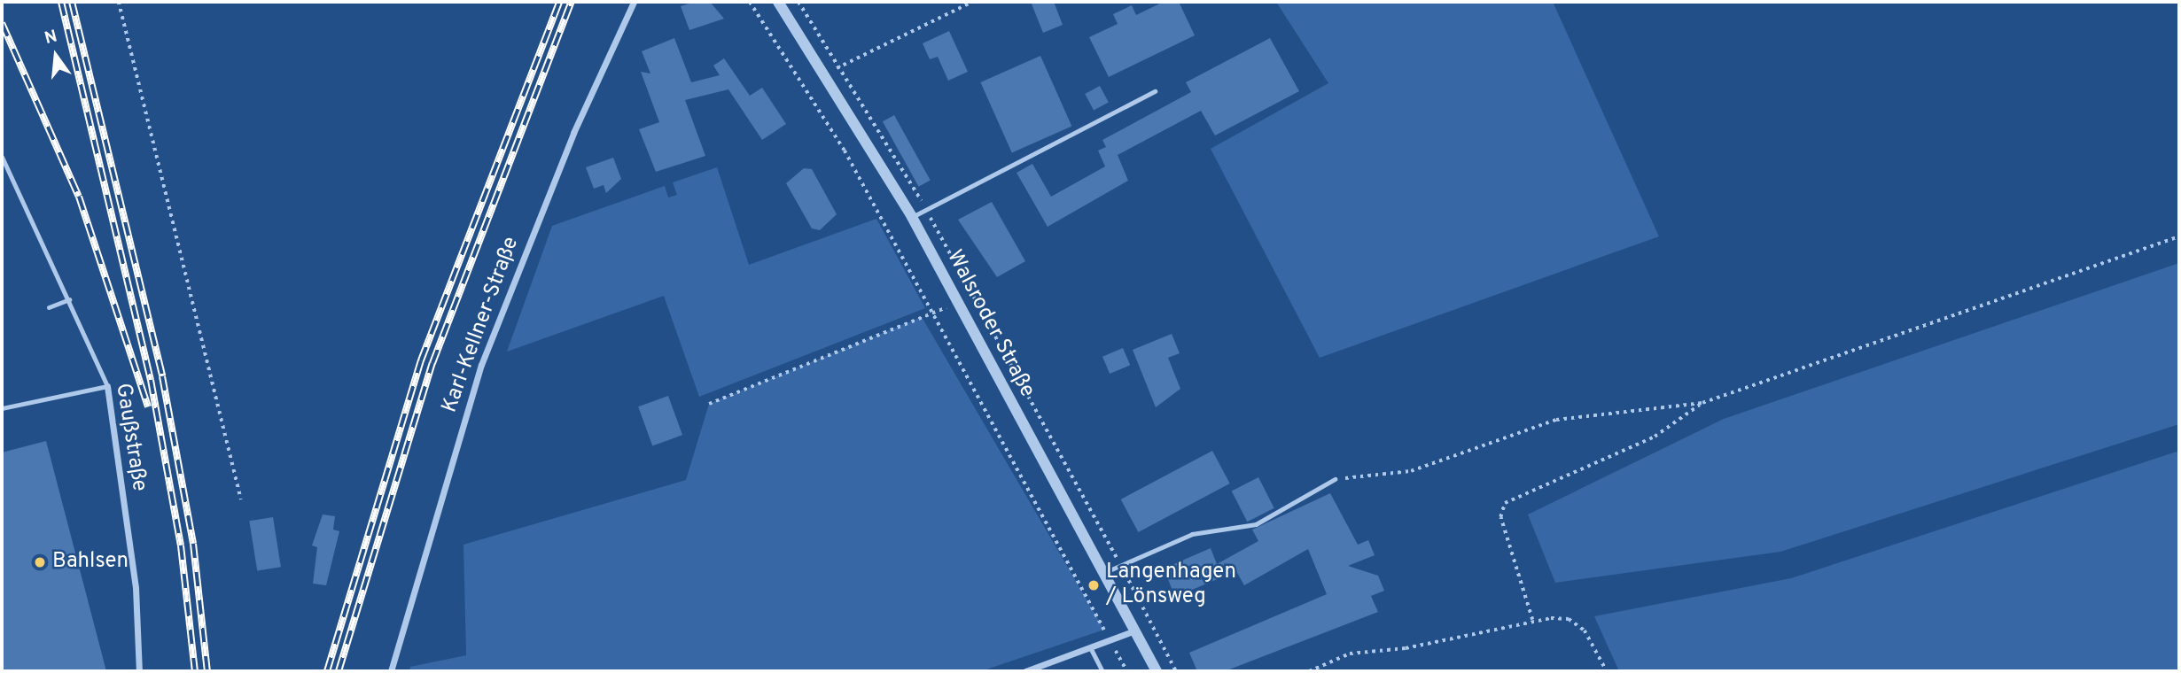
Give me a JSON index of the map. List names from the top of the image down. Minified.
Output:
{"streets":{"street":["Walsroder Straße","Karl-Kellner-Straße","Gaußstraße"]},"places":["Bahlsen","Langenhagen / Lönsweg"],"north":"top"}
